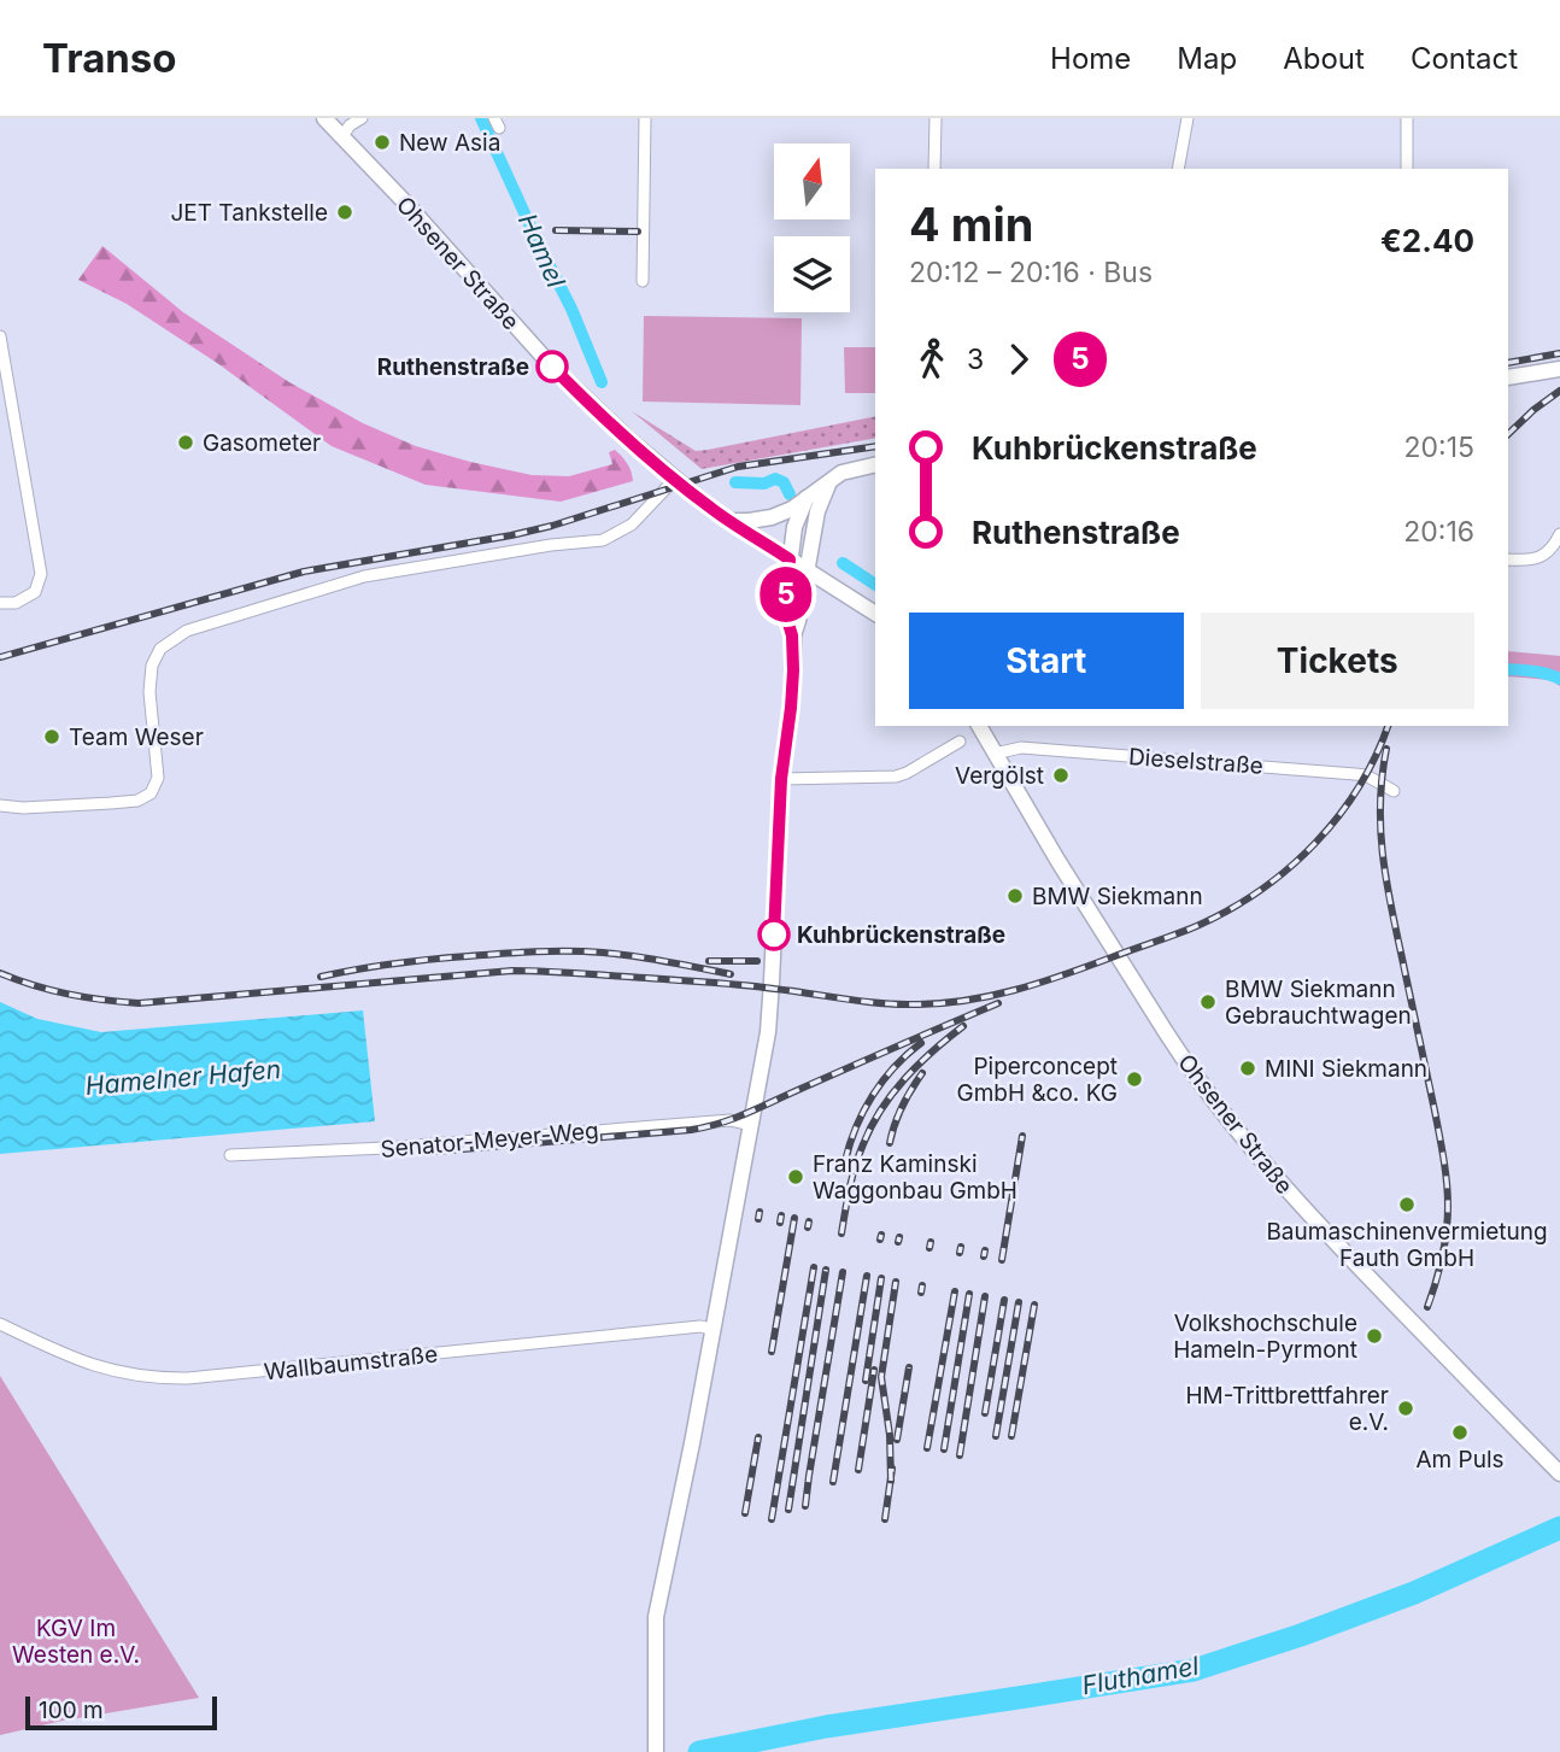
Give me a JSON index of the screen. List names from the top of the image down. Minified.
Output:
{"streets":{"main road":["Ohsener Straße"],"street":["Dieselstraße","Senator-Meyer-Weg","Wallbaumstraße"]},"crossings":[["Ohsener Straße","Dieselstraße"]],"water":["Hamel","Hamelner Hafen","Fluthamel"],"parks":["KGV Im Westen e.V."],"places":["New Asia","JET Tankstelle","Ruthenstraße","Gasometer","Team Weser","Vergölst","BMW Siekmann","Kuhbrückenstraße","BMW Siekmann Gebrauchtwagen","MINI Siekmann","Piperconcept GmbH &co. KG","Franz Kaminski Waggonbau GmbH","Baumaschinenvermietung Fauth GmbH","Volkshochschule Hameln-Pyrmont","HM-Trittbrettfahrer e.V.","Am Puls"],"lines":["bus line 5"],"scale_bar":"100 m","north":"top","page":{"header":"Transo","nav":["Home","Map","About","Contact"],"on_map":"5","heading":["4 min","20:12 – 20:16 · Bus","€2.40"],"legs":["3","5"],"list":[{"name":"Kuhbrückenstraße","value":"20:15"},{"name":"Ruthenstraße","value":"20:16"}],"buttons":["Start","Tickets"],"scale":"100 m"}}
